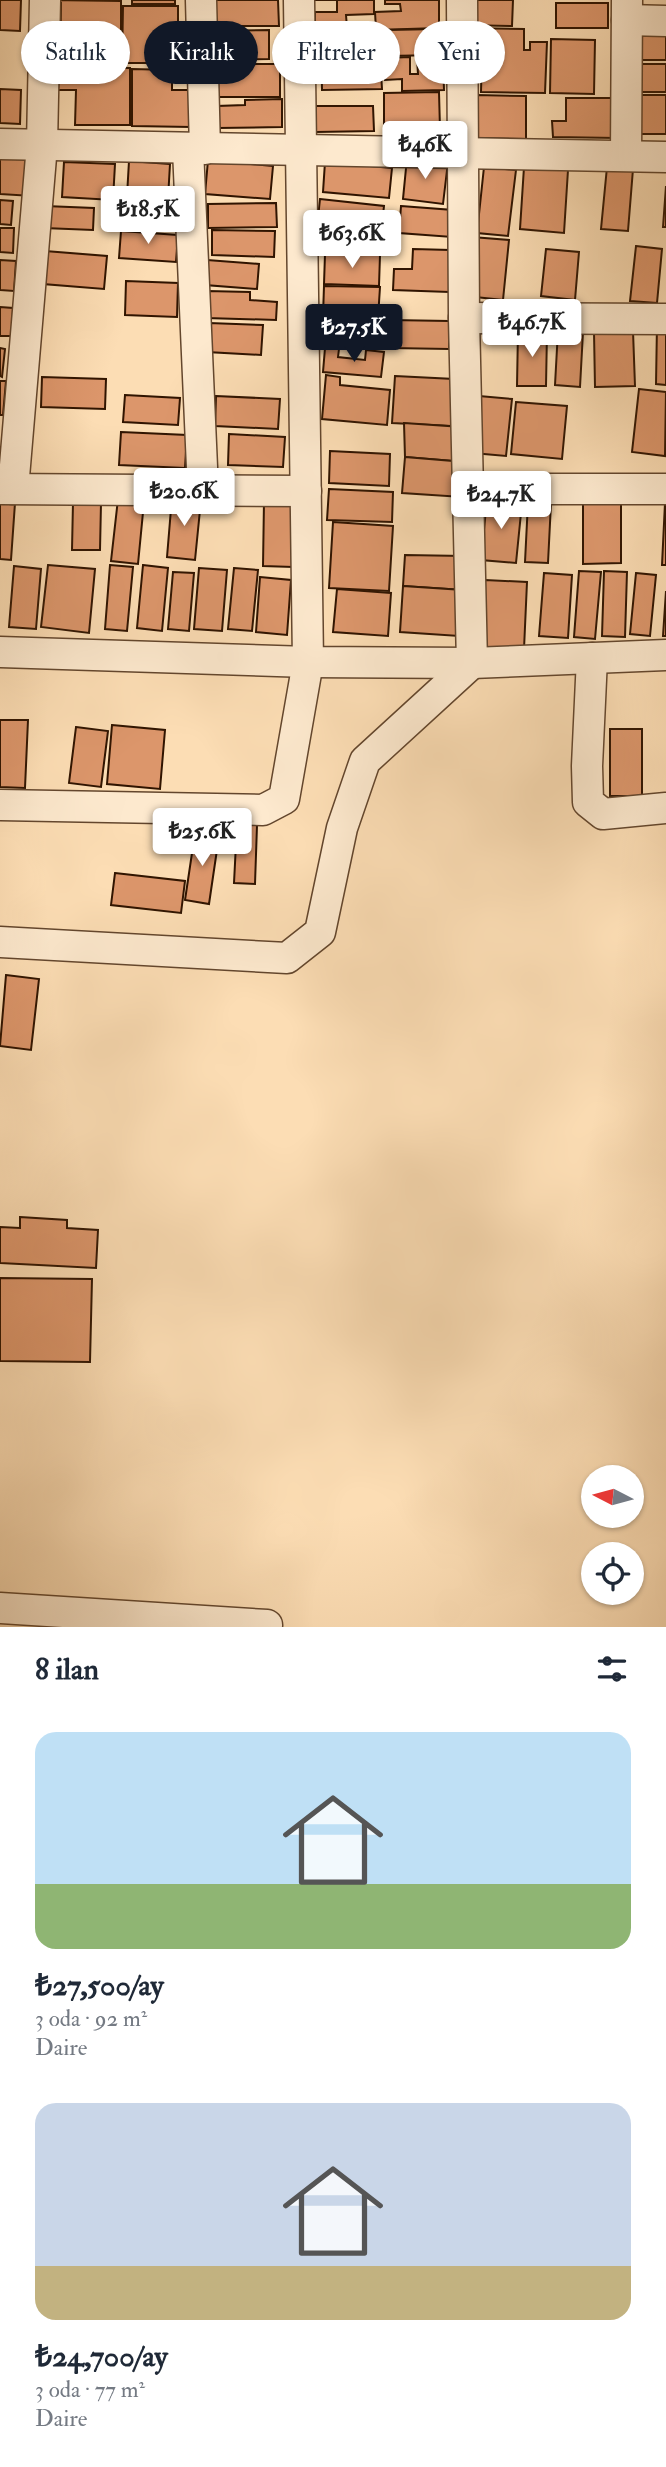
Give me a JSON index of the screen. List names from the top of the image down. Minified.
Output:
{"north":"left","page":{"chip":["Satılık","Kiralık","Filtreler","Yeni"],"price":["₺46K","₺18.5K","₺63.6K","₺46.7K","₺27.5K","₺20.6K","₺24.7K","₺25.6K"],"heading":"8 ilan","list":[{"name":"₺27,500/ay","note":"3 oda · 92 m² · Daire"},{"name":"₺24,700/ay","note":"3 oda · 77 m² · Daire"}]}}
